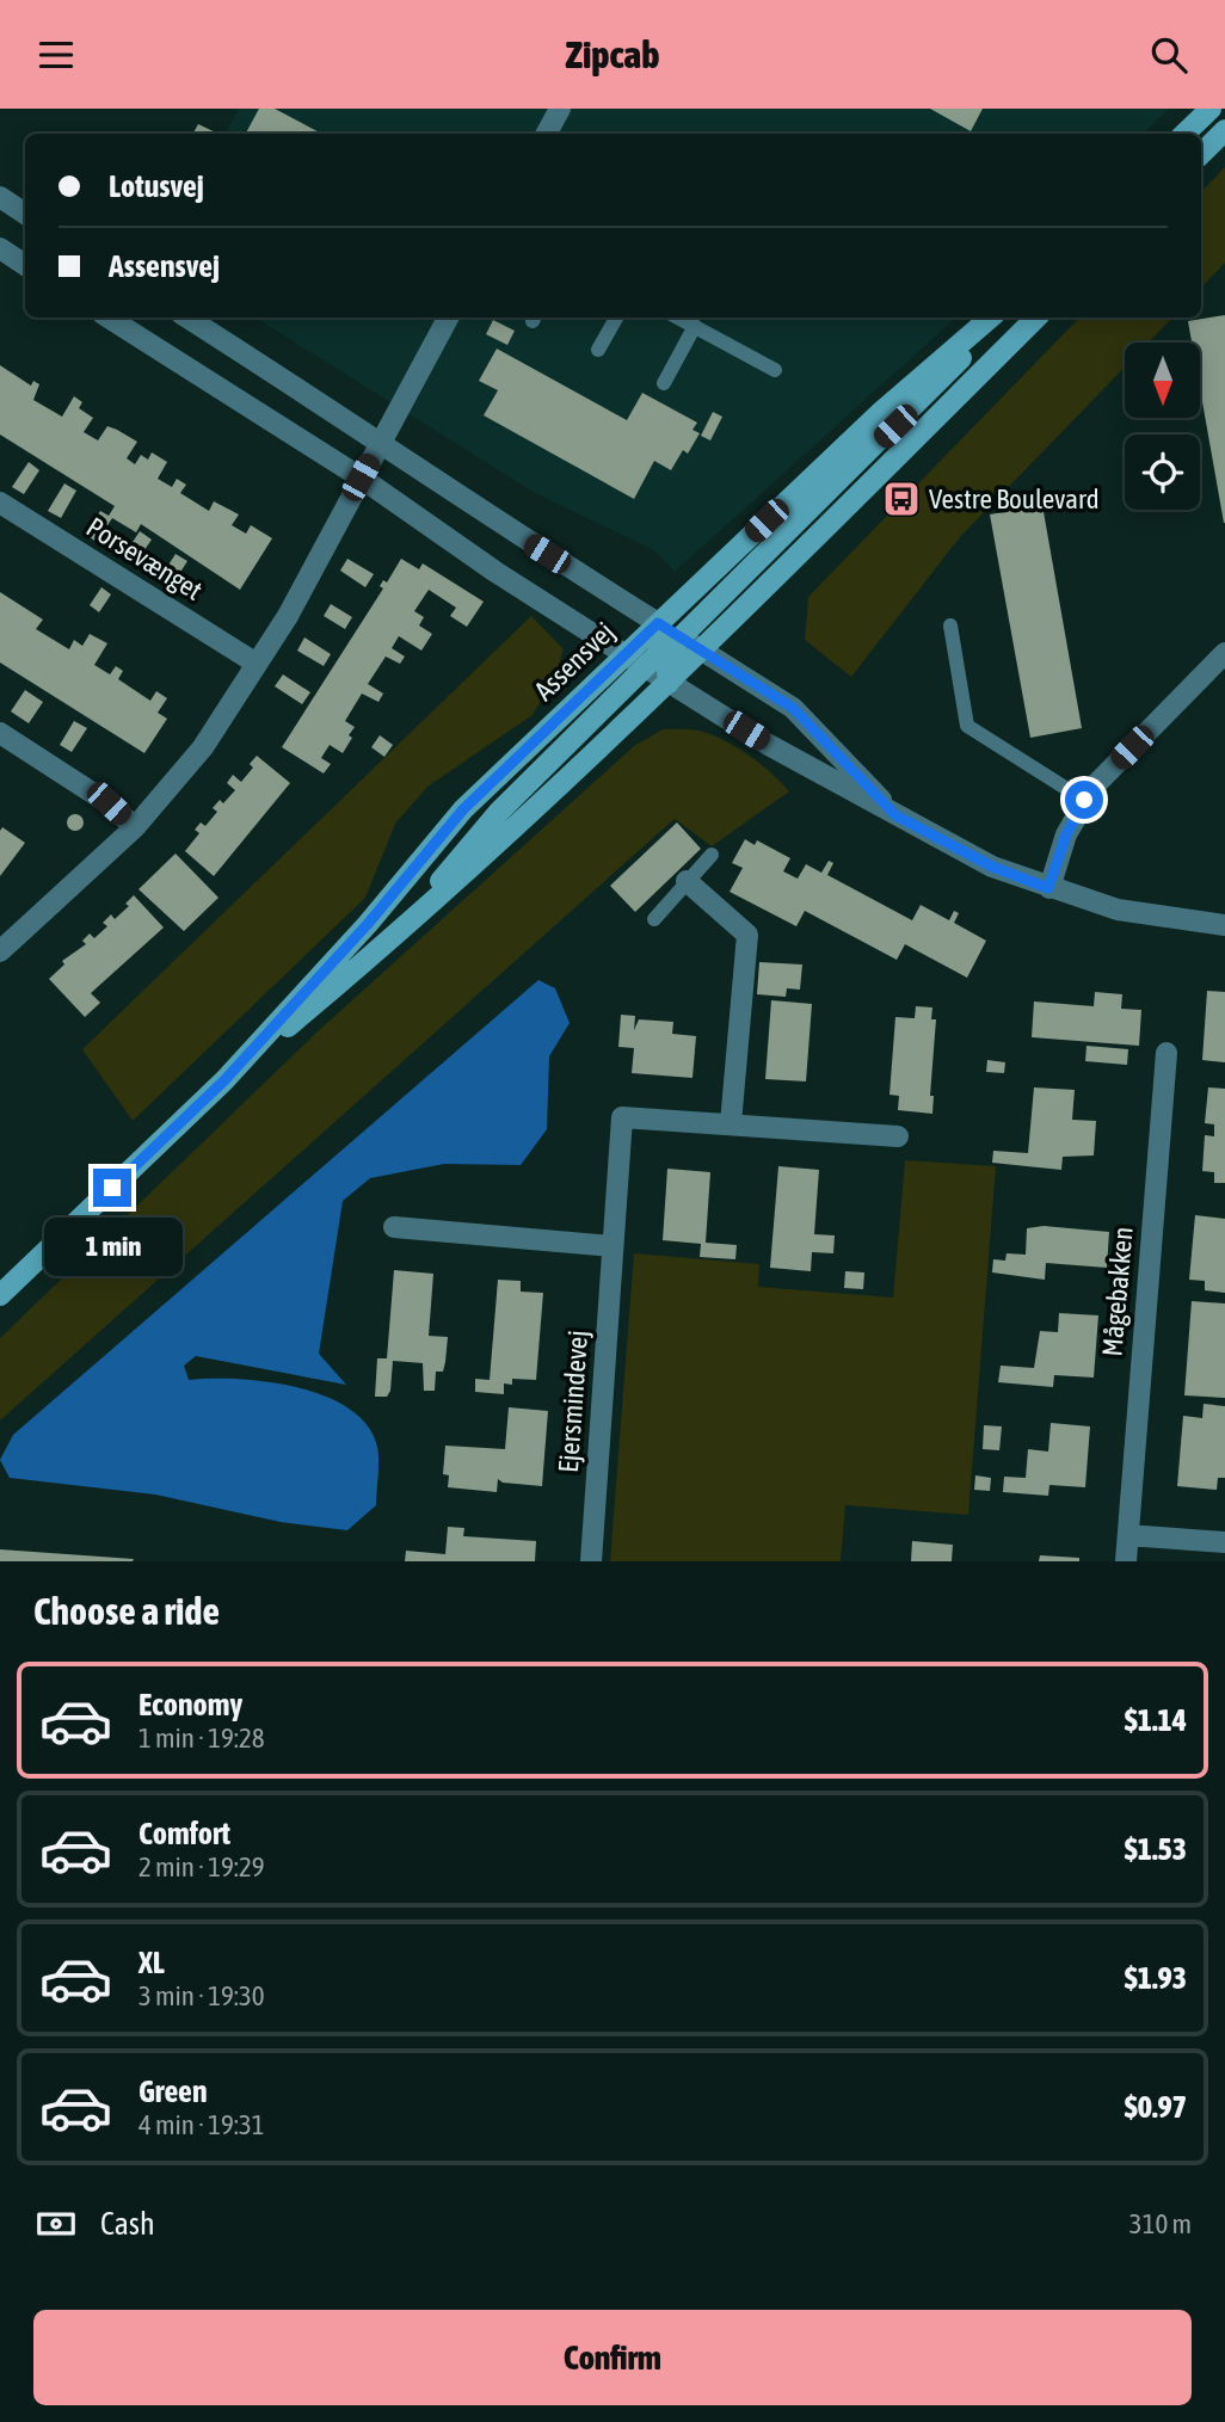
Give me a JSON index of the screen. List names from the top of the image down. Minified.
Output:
{"streets":{"main road":["Assensvej"],"street":["Porsevænget","Mågebakken","Ejersmindevej"]},"places":{"bus stop":["Vestre Boulevard"]},"north":"bottom","page":{"header":"Zipcab","banner":["Lotusvej","Assensvej"],"bubble":"1 min","heading":"Choose a ride","list":[{"name":"Economy","note":"1 min · 19:28","value":"$1.14"},{"name":"Comfort","note":"2 min · 19:29","value":"$1.53"},{"name":"XL","note":"3 min · 19:30","value":"$1.93"},{"name":"Green","note":"4 min · 19:31","value":"$0.97"}],"pay":["Cash","310 m"],"buttons":"Confirm"}}
